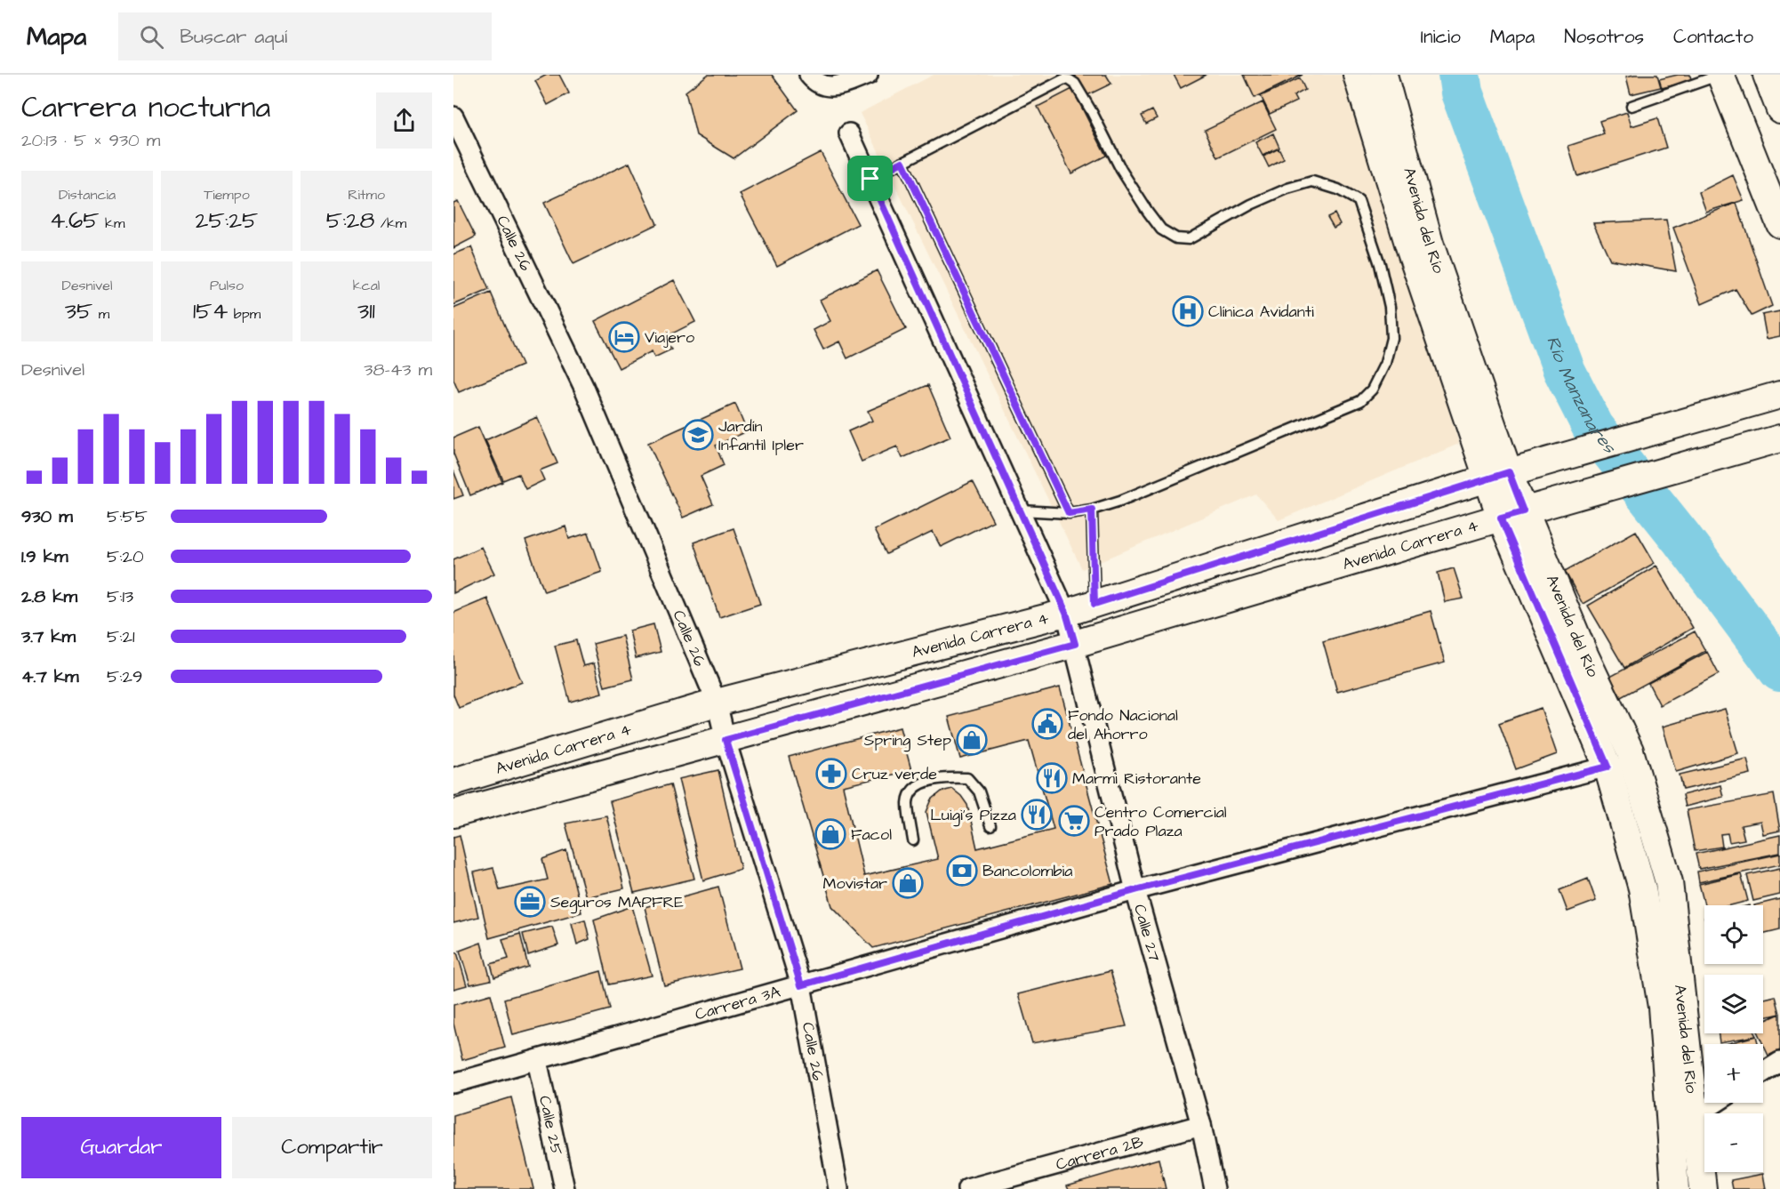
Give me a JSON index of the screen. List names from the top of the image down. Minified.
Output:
{"streets":{"main road":["Avenida del Río","Avenida Carrera 4"],"street":["Calle 26","Calle 27","Carrera 3A","Calle 25","Carrera 2B"]},"crossings":[["Avenida del Río","Avenida Carrera 4"],["Avenida del Río","Carrera 3A"],["Calle 26","Avenida Carrera 4"],["Calle 26","Carrera 3A"],["Avenida Carrera 4","Calle 27"],["Calle 27","Carrera 3A"],["Calle 27","Carrera 2B"],["Carrera 3A","Calle 25"]],"water":["Río Manzanares"],"places":{"hospital":["Clínica Avidanti"],"hotel":["Viajero"],"school or university":["Jardín Infantil Ipler"],"public building":["Fondo Nacional del Ahorro"],"shop":["Spring Step","Facol","Movistar"],"pharmacy":["Cruz verde"],"restaurant":["Marmi Ristorante","Luigi's Pizza"],"supermarket":["Centro Comercial Prado Plaza"],"bank":["Bancolombia"],"office":["Seguros MAPFRE"]},"page":{"header":"Mapa","search":"Buscar aquí","nav":["Inicio","Mapa","Nosotros","Contacto"],"heading":["Carrera nocturna","20:13 · 5 × 930 m"],"stats":[["Distancia","4.65 km"],["Tiempo","25:25"],["Ritmo","5:28 /km"],["Desnivel","35 m"],["Pulso","154 bpm"],["kcal","311"]],"chart":["Desnivel","38–43 m"],"list":[{"name":"930 m","note":"5:55"},{"name":"1.9 km","note":"5:20"},{"name":"2.8 km","note":"5:13"},{"name":"3.7 km","note":"5:21"},{"name":"4.7 km","note":"5:29"}],"map_buttons":["+","−"],"buttons":["Guardar","Compartir"]}}
